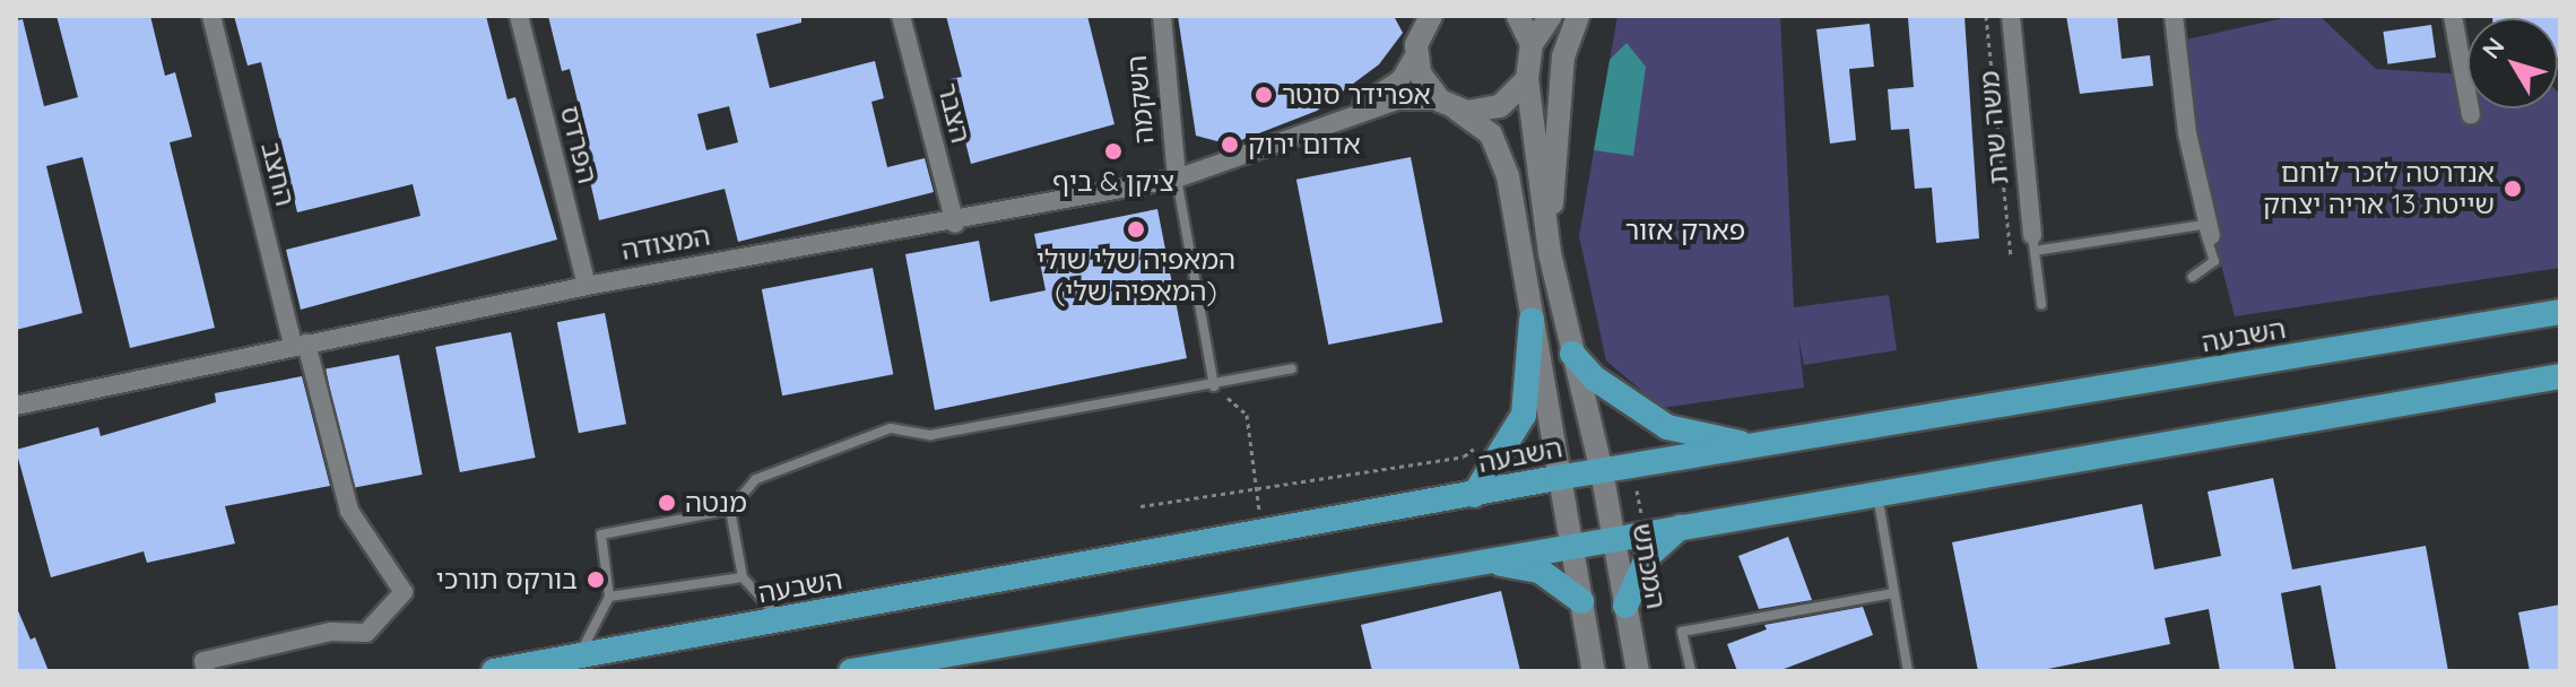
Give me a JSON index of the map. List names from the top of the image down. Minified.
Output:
{"streets":{"highway":["השבעה"],"street":["השקמה","הצבר","משה שרת","הפרדס","החצב","המצודה","המכתש"]},"crossings":[["השקמה","המצודה"],["הצבר","המצודה"],["הפרדס","המצודה"],["החצב","המצודה"],["השבעה","המכתש"]],"parks":["פארק אזור"],"places":["אפרידר סנטר","אדום ירוק","ציקן & ביף","אנדרטה לזכר לוחם שייטת 13 אריה יצחק","המאפיה שלי שולי (המאפיה שלי)","מנטה","בורקס תורכי"],"north":"top left"}
